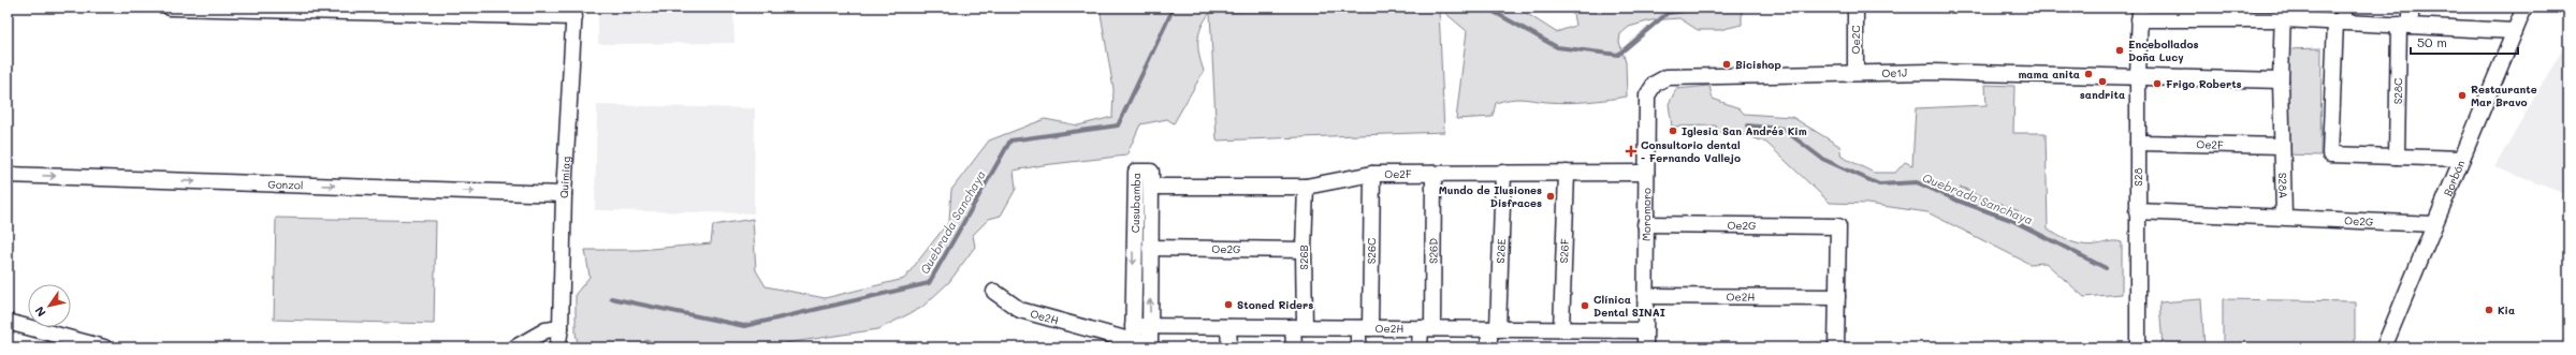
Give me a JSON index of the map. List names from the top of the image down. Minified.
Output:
{"streets":{"street":["Oe2C","Oe1J","S28C","Oe2F","S28","Borbón","Quimiag","Gonzol","S28A","Cusubamba","Moromoro","Oe2G","S26C","S26D","S26E","S26F","S26B","Oe2H"]},"crossings":[["Oe2C","Oe1J"],["Oe1J","S28"],["Oe1J","S28A"],["Oe1J","Moromoro"],["Oe2F","S28"],["Oe2F","S28A"],["Oe2F","Cusubamba"],["Oe2F","Moromoro"],["Oe2F","S26C"],["Oe2F","S26D"],["Oe2F","S26E"],["Oe2F","S26F"],["Oe2F","S26B"],["Borbón","Oe2G"],["Quimiag","Gonzol"],["S28A","Oe2G"],["Cusubamba","Oe2G"],["Cusubamba","Oe2H"],["Moromoro","Oe2G"],["Moromoro","Oe2H"],["Oe2G","S26B"],["Oe2G","Oe2H"],["S26C","Oe2H"],["S26D","Oe2H"],["S26E","Oe2H"],["S26F","Oe2H"],["S26B","Oe2H"]],"one_way":["Gonzol"],"water":["Quebrada Sanchaya"],"places":{"other":["Encebollados Doña Lucy","Bicishop","mama anita","sandrita","Frigo Roberts","Restaurante Mar Bravo","Iglesia San Andrés Kim","Mundo de Ilusiones Disfraces","Stoned Riders","Clínica Dental SINAI","Kia"],"health":["Consultorio dental - Fernando Vallejo"]},"scale_bar":"50 m","north":"bottom left"}
